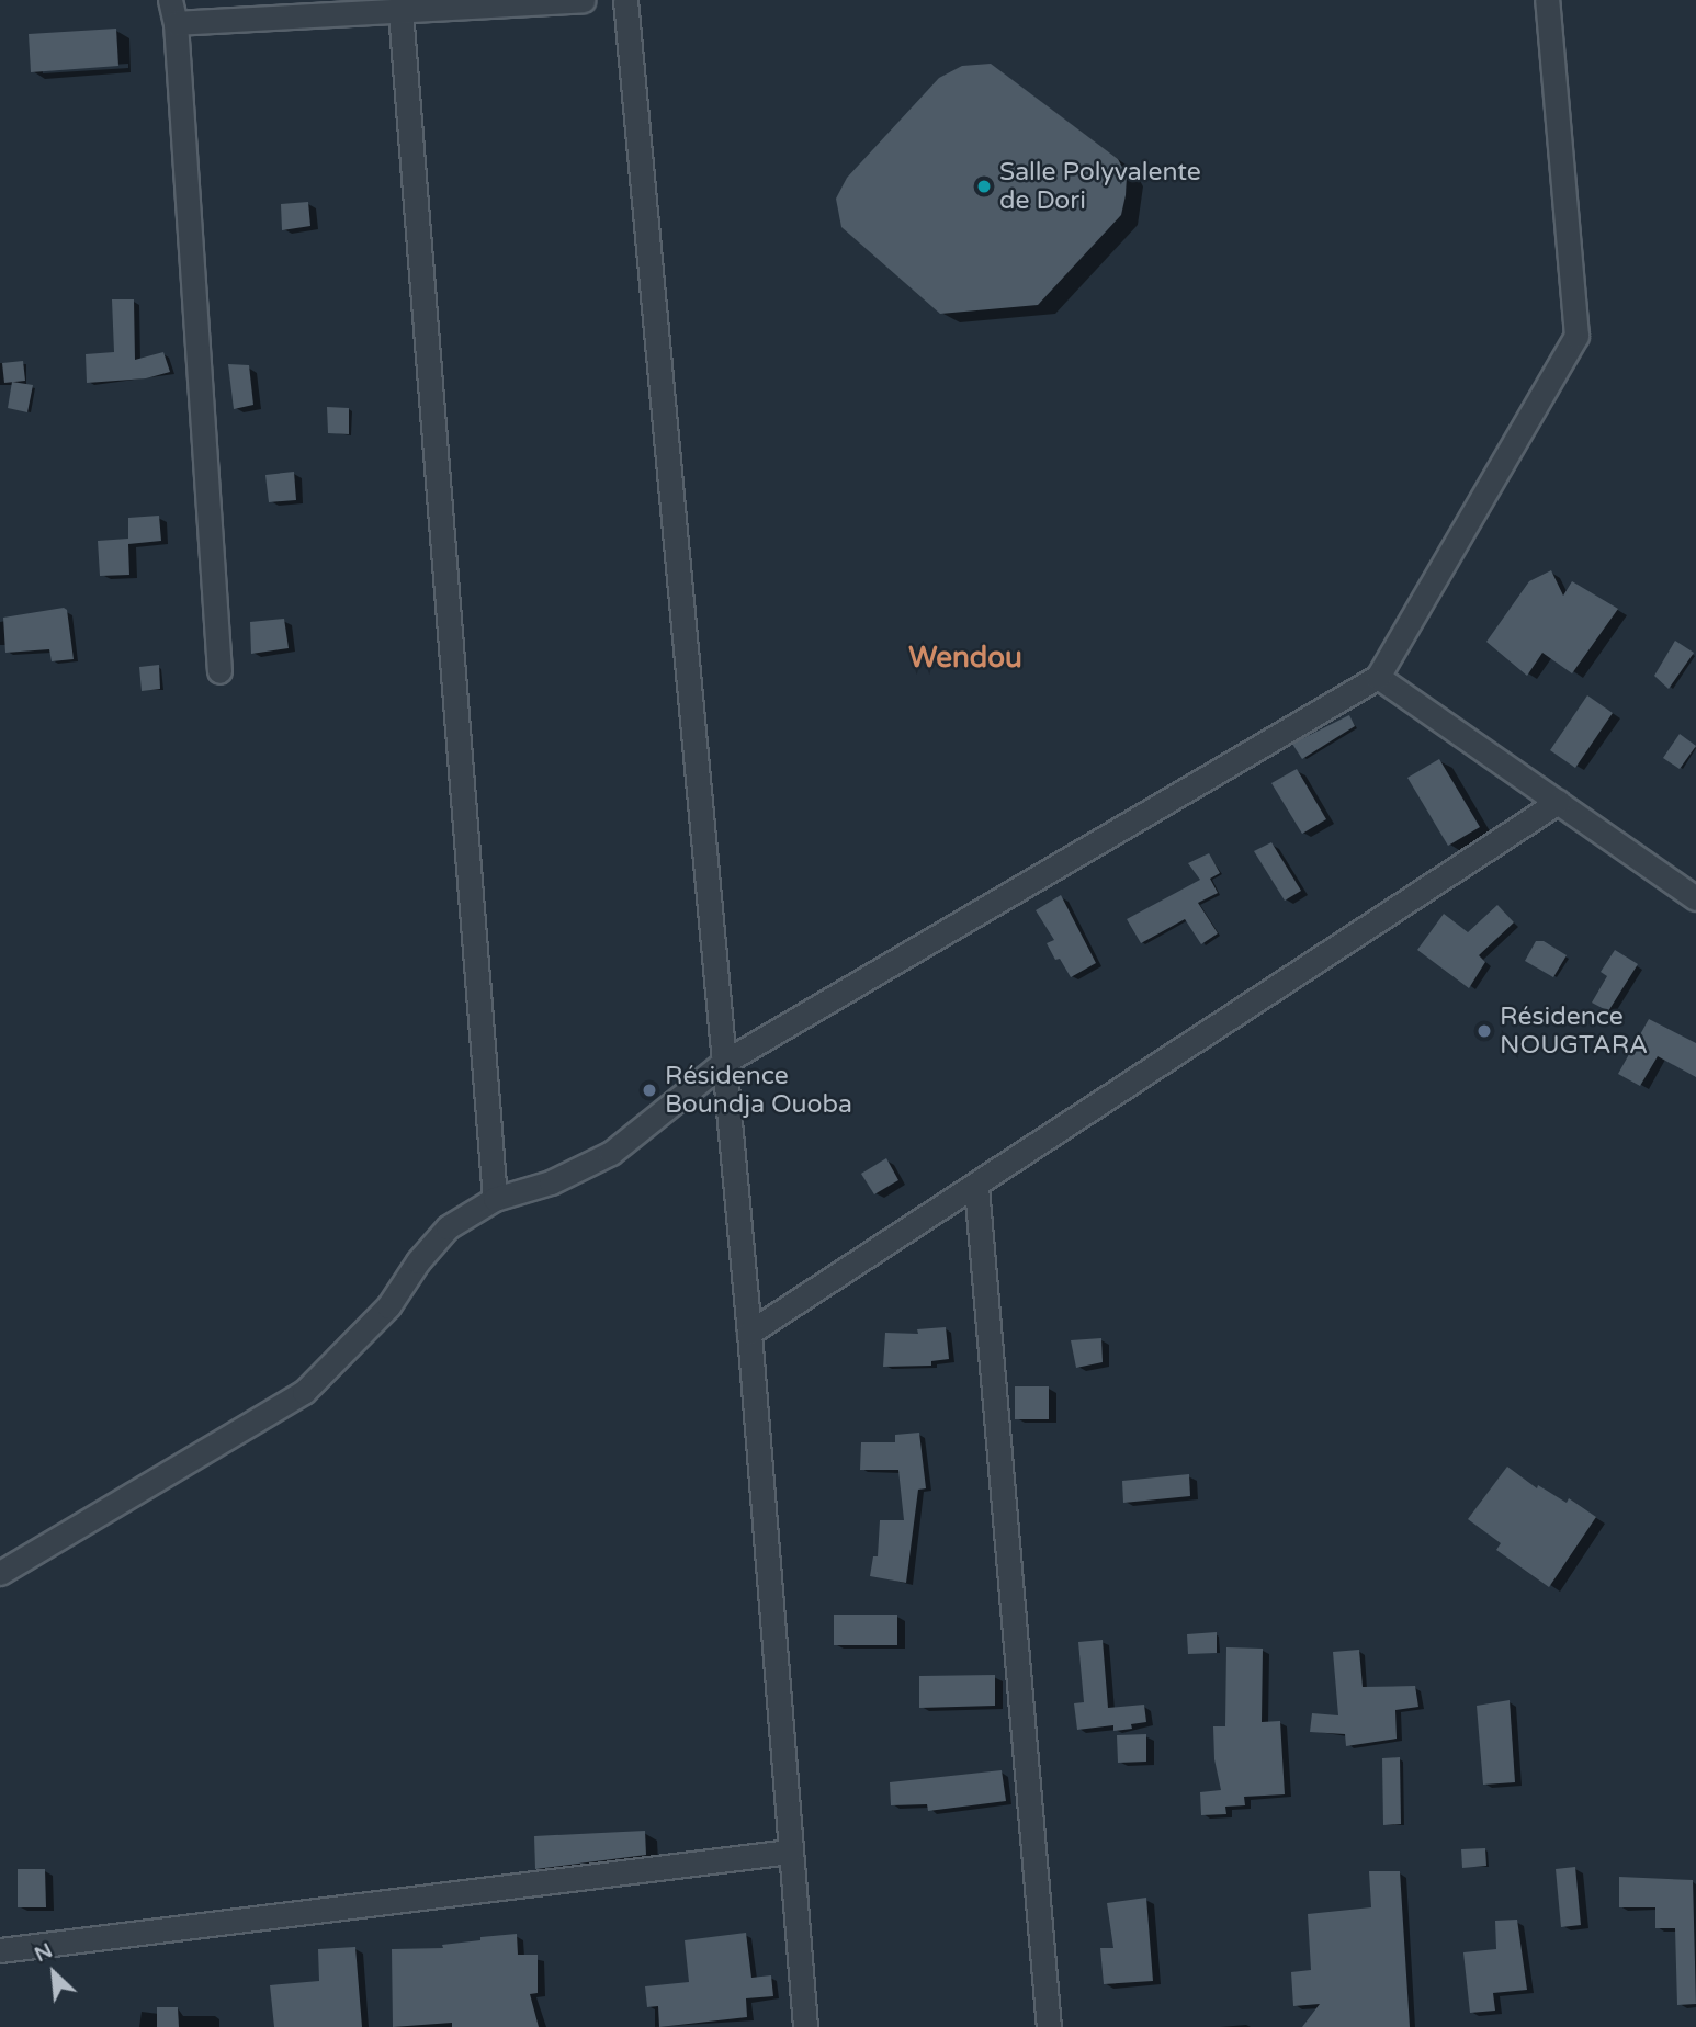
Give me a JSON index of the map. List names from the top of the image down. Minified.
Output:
{"districts":["Wendou"],"places":["Salle Polyvalente de Dori","Résidence NOUGTARA","Résidence Boundja Ouoba"],"north":"top left"}
